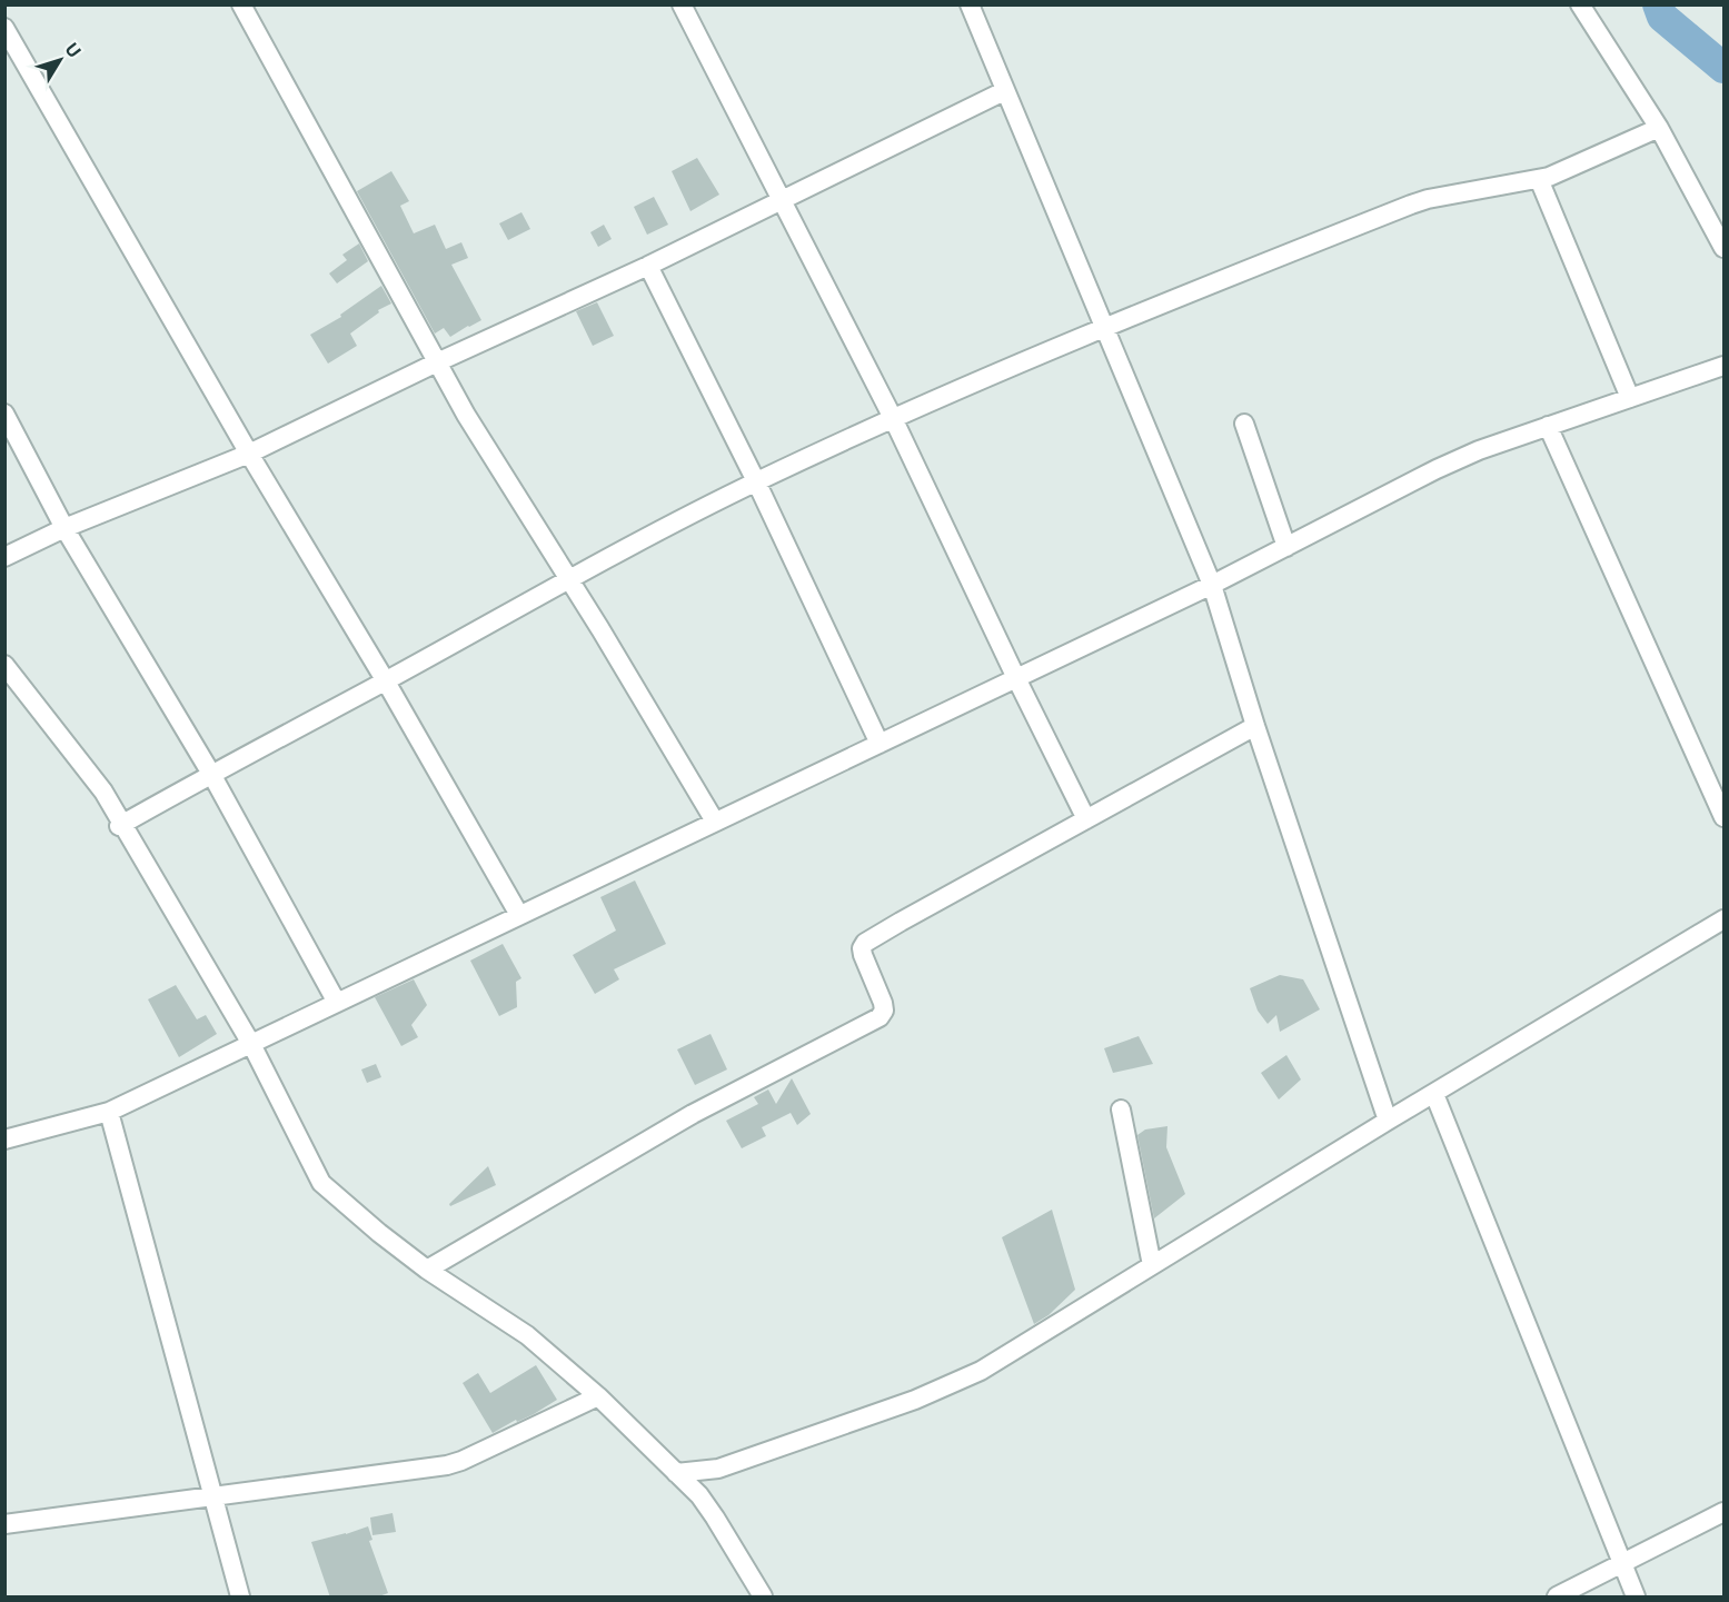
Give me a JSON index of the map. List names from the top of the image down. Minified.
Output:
{"north":"top right"}
